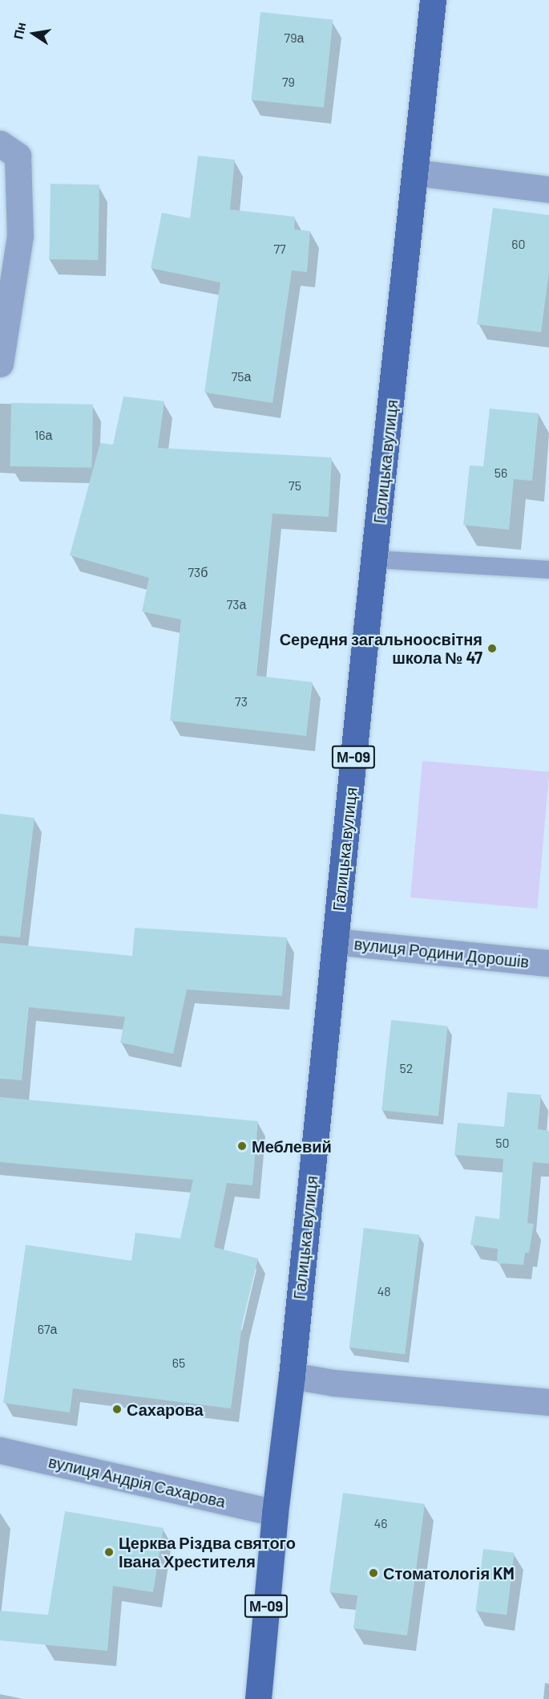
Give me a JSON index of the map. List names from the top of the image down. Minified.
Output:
{"streets":{"main road":["Галицька вулиця","М-09"],"street":["вулиця Родини Дорошів","вулиця Андрія Сахарова"]},"crossings":[["Галицька вулиця","вулиця Родини Дорошів"],["Галицька вулиця","вулиця Андрія Сахарова"]],"places":["Середня загальноосвітня школа № 47","Меблевий","Сахарова","Церква Різдва святого Івана Хрестителя","Стоматологія KM"],"house_numbers":["79а","79","60","77","75а","16а","56","75","73б","73а","73","52","50","48","67а","65","46"],"north":"left"}
